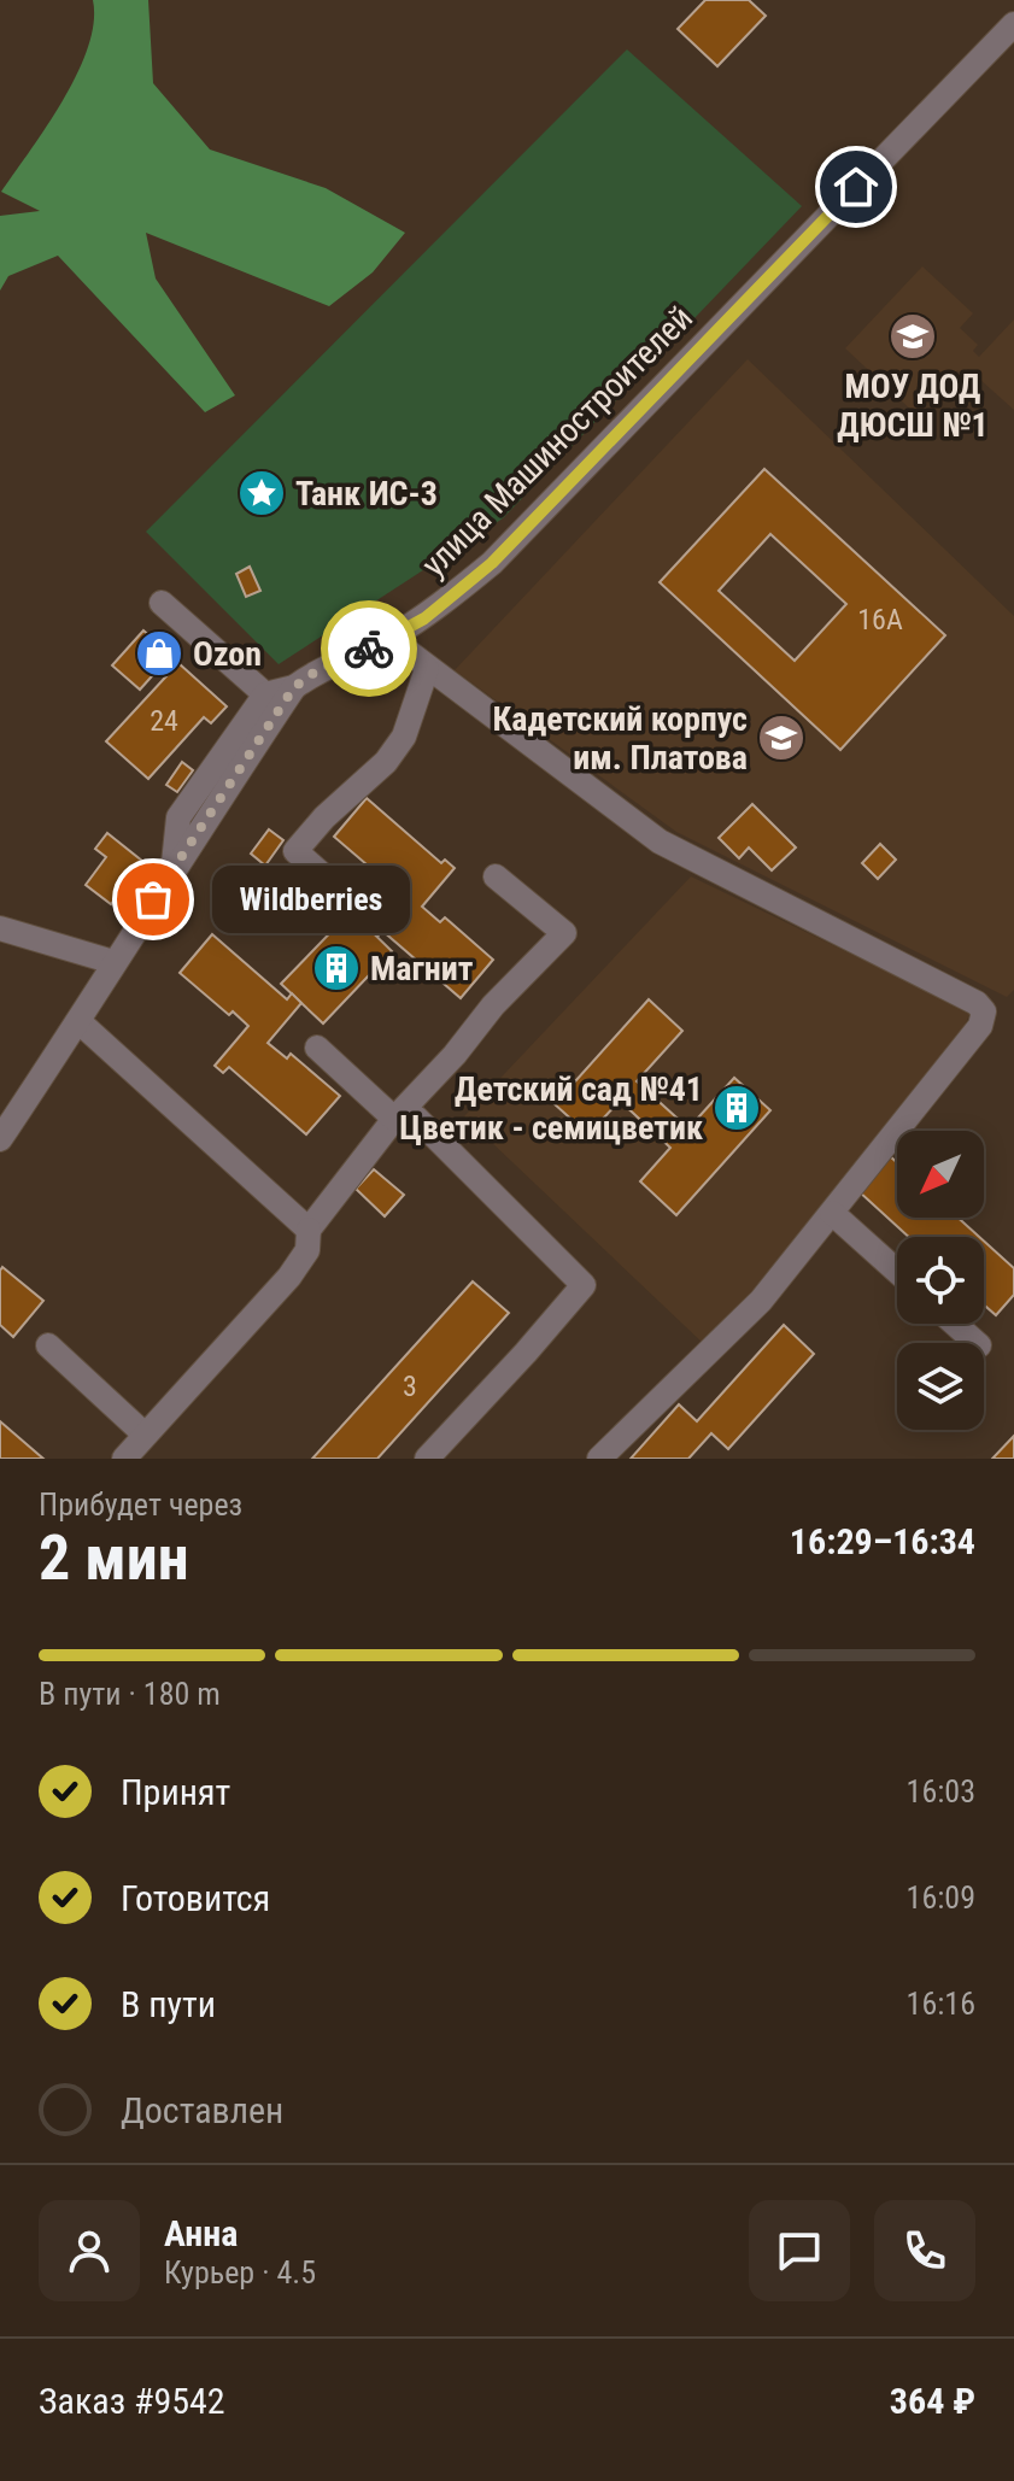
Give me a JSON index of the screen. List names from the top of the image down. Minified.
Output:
{"streets":{"street":["улица Машиностроителей"]},"places":{"school or university":["МОУ ДОД ДЮСШ №1","Кадетский корпус им. Платова"],"place":["Танк ИС-3"],"shop":["Ozon"],"other":["Wildberries"],"building":["Магнит","Детский сад №41 Цветик - семицветик"]},"house_numbers":["16А","24","3"],"north":"bottom left","page":{"bubble":"Wildberries","heading":["2 мин","Прибудет через","16:29–16:34"],"panel":["Анна","Курьер · 4.5","Заказ #9542","364 ₽"],"bar":"В пути · 180 m","list":[["Принят","16:03"],["Готовится","16:09"],["В пути","16:16"],"Доставлен"]}}
